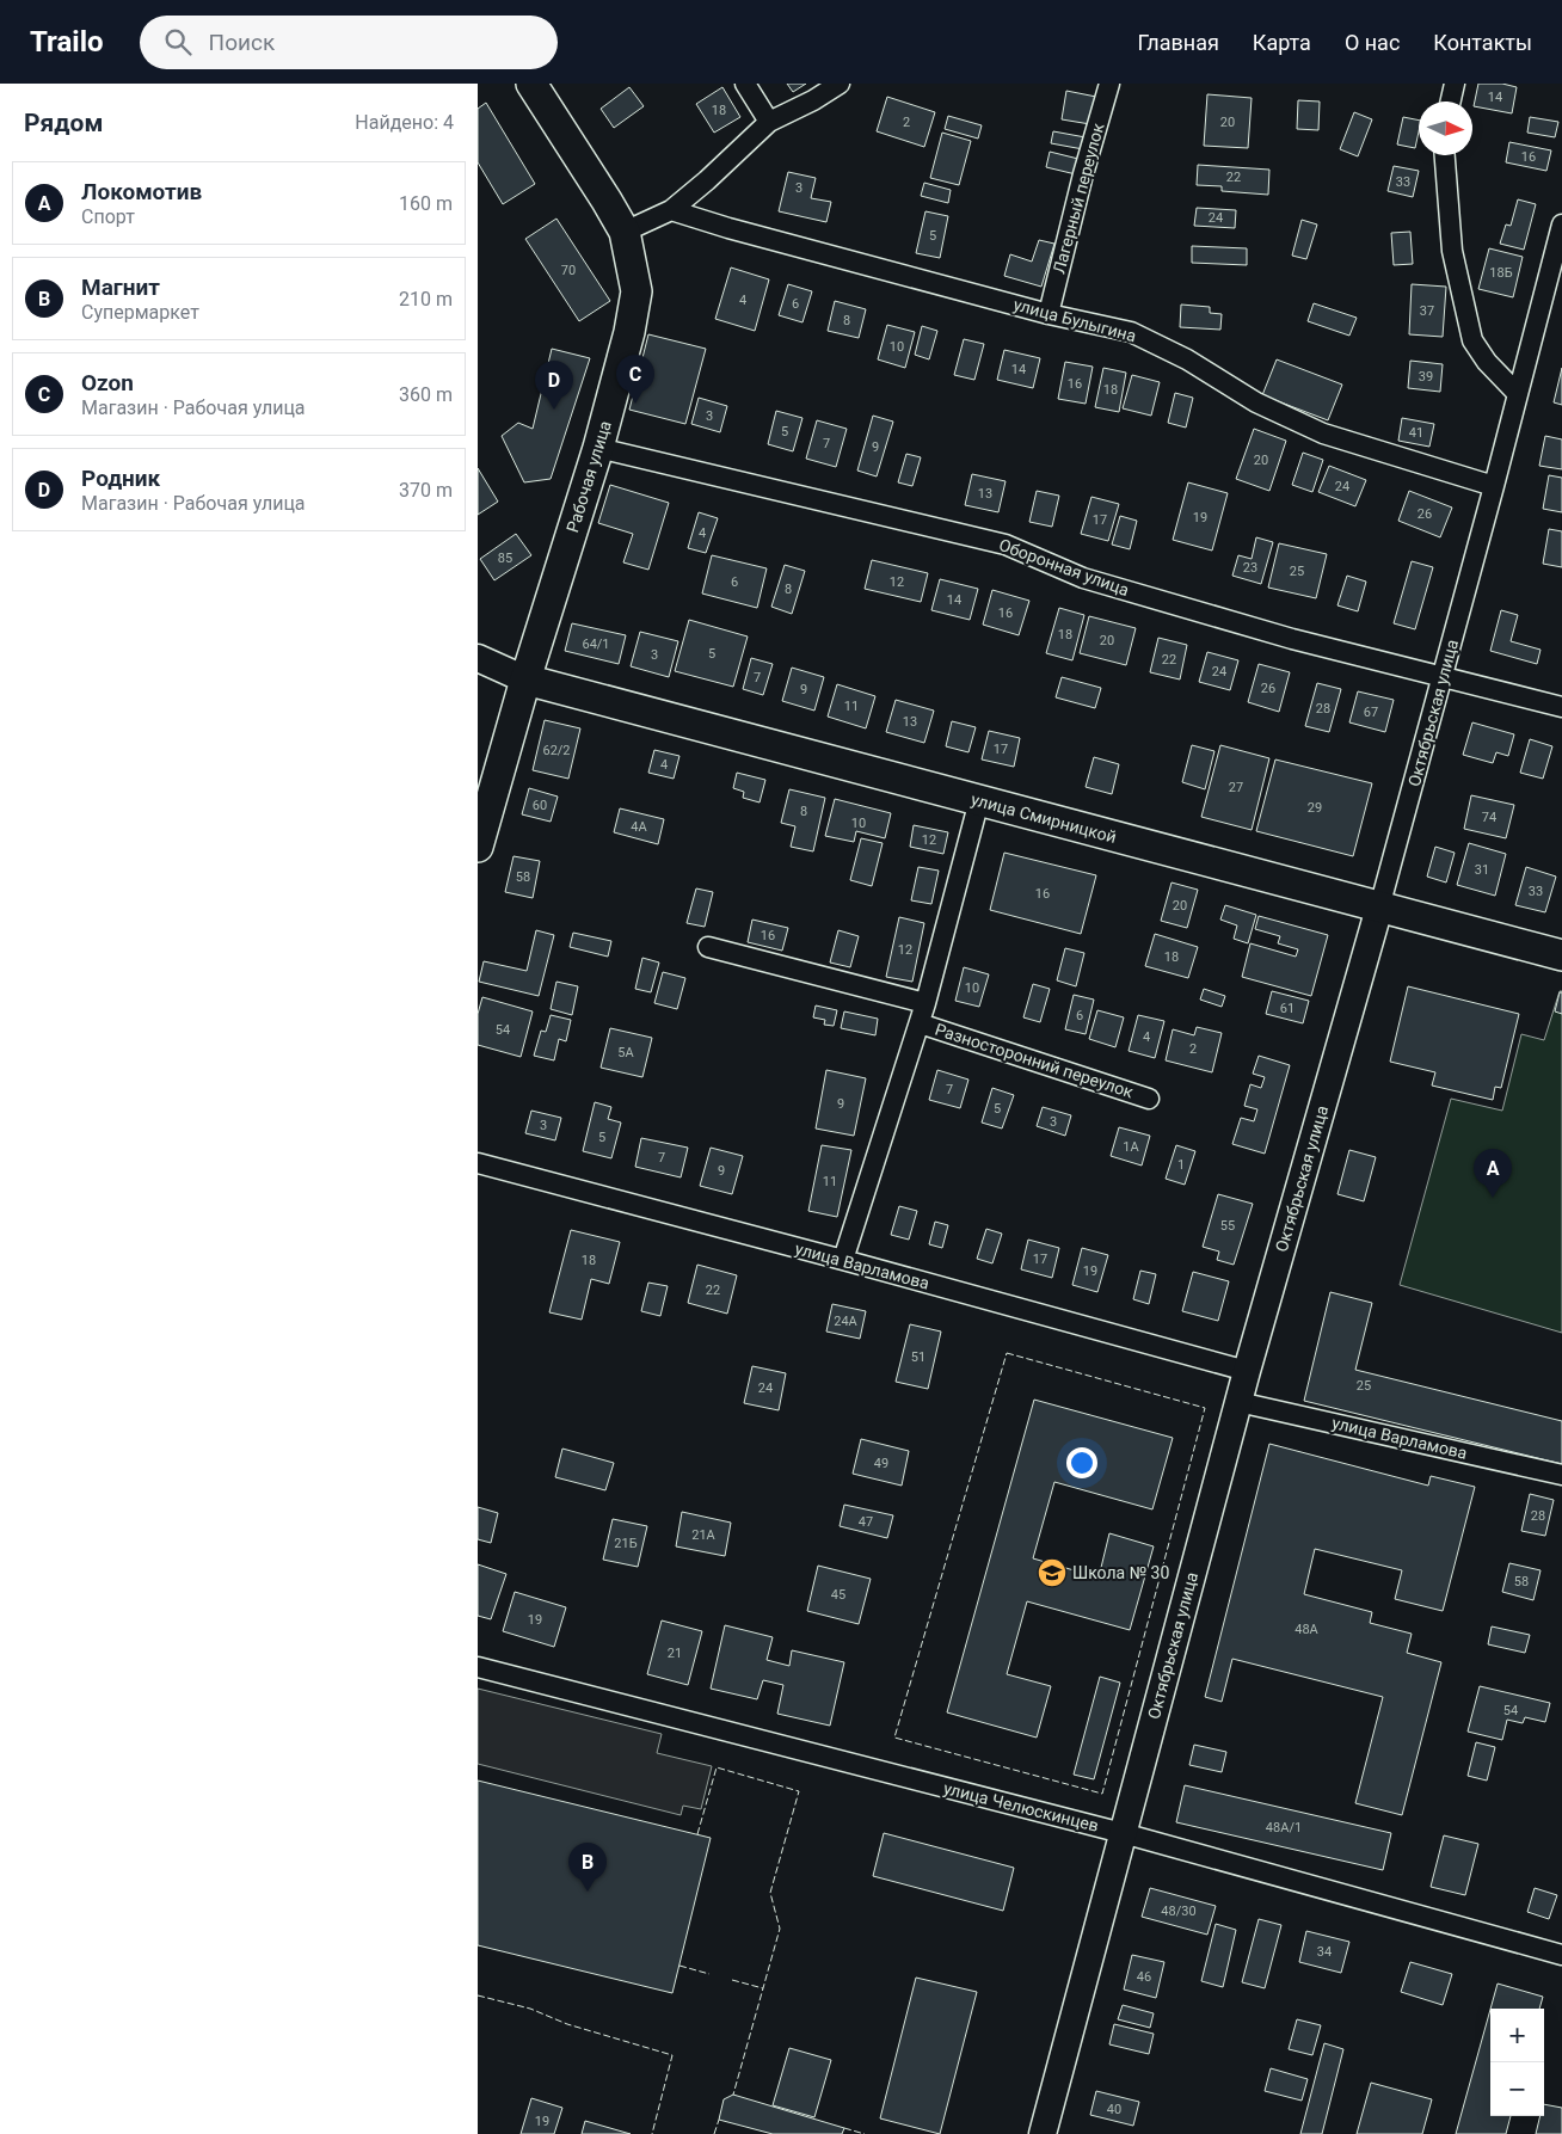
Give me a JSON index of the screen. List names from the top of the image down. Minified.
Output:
{"streets":{"main road":["Рабочая улица","Октябрьская улица","улица Смирницкой"],"street":["Лагерный переулок","улица Булыгина","Оборонная улица","Разносторонний переулок","улица Варламова","улица Челюскинцев"]},"crossings":[["Лагерный переулок","улица Булыгина"],["улица Булыгина","Октябрьская улица"],["Рабочая улица","Оборонная улица"],["Рабочая улица","улица Смирницкой"],["Оборонная улица","Октябрьская улица"],["Октябрьская улица","улица Смирницкой"],["Октябрьская улица","улица Варламова"],["Октябрьская улица","улица Челюскинцев"]],"places":{"school or university":["Школа № 30"]},"house_numbers":["14","18","2","20","16","22","33","3","24","5","70","18Б","4","6","37","8","10","14","39","16","18","3","5","41","7","9","20","24","13","26","19","17","4","85","23","25","6","12","8","14","16","18","20","64/1","5","3","22","24","7","26","9","11","28","67","13","17","62/2","4","27","60","29","8","74","10","4А","12","31","58","33","16","20","16","12","18","10","61","6","54","4","2","5А","7","9","5","3","3","5","1А","7","1","9","11","55","17","18","19","22","24А","51","25","24","49","28","47","21А","21Б","58","45","19","48А","21","54","48А/1","48/30","34","46","40","19"],"north":"right","page":{"header":"Trailo","search":"Поиск","nav":["Главная","Карта","О нас","Контакты"],"heading":["Рядом","Найдено: 4"],"list":[{"mark":"A","name":"Локомотив","note":"Спорт","value":"160 m"},{"mark":"B","name":"Магнит","note":"Супермаркет","value":"210 m"},{"mark":"C","name":"Ozon","note":"Магазин · Рабочая улица","value":"360 m"},{"mark":"D","name":"Родник","note":"Магазин · Рабочая улица","value":"370 m"}],"pins":["C","D","A","B"],"map_buttons":["+","−"]}}
